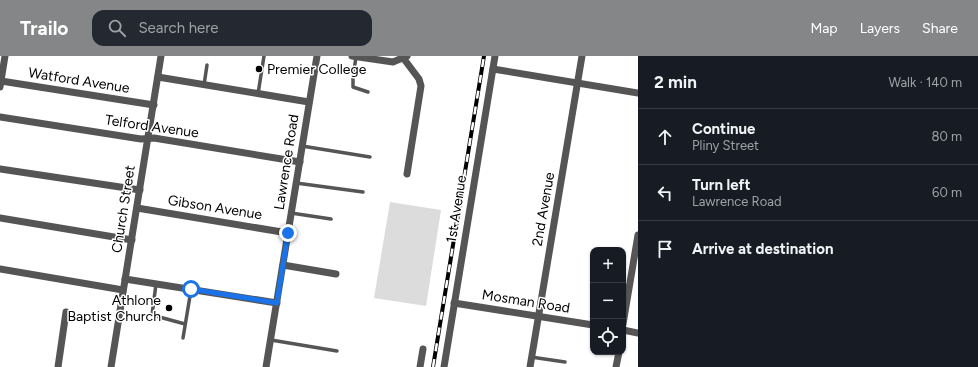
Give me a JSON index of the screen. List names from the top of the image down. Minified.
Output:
{"streets":{"street":["Watford Avenue","Telford Avenue","Lawrence Road","Gibson Avenue","Church Street","1st Avenue","2nd Avenue","Mosman Road"]},"crossings":[["Watford Avenue","Church Street"],["Telford Avenue","Lawrence Road"],["Telford Avenue","Church Street"],["Lawrence Road","Gibson Avenue"],["Gibson Avenue","Church Street"],["1st Avenue","Mosman Road"],["2nd Avenue","Mosman Road"]],"places":["Premier College","Athlone Baptist Church"],"page":{"header":"Trailo","search":"Search here","nav":["Map","Layers","Share"],"heading":["2 min","Walk · 140 m"],"list":[["Continue","Pliny Street","80 m"],["Turn left","Lawrence Road","60 m"],"Arrive at destination"],"map_buttons":["+","−"]}}
